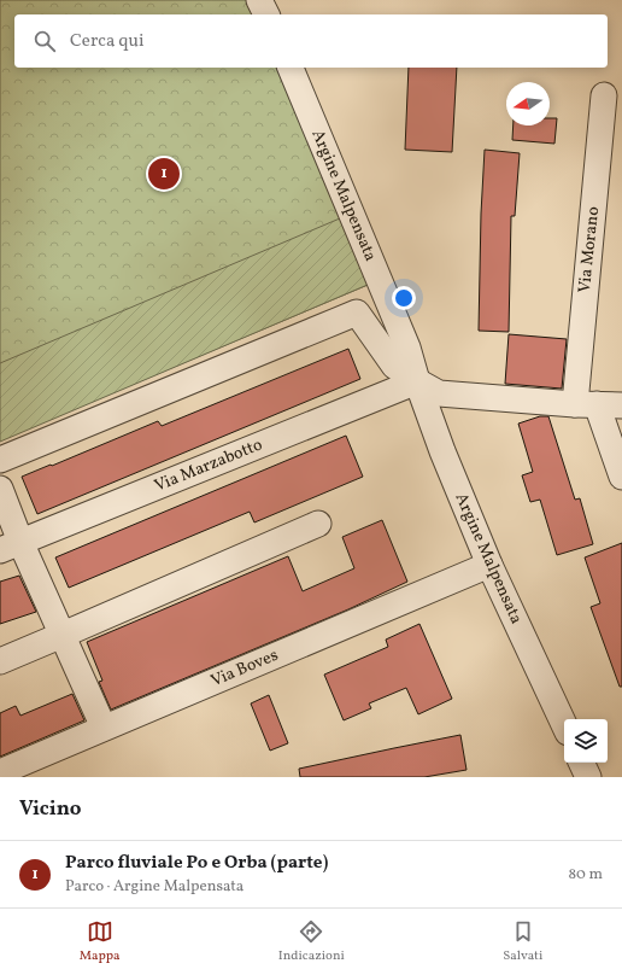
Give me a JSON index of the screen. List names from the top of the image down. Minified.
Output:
{"streets":{"street":["Argine Malpensata","Via Morano","Via Marzabotto","Via Boves"]},"crossings":[["Argine Malpensata","Via Marzabotto"],["Argine Malpensata","Via Boves"]],"north":"left","page":{"search":"Cerca qui","pins":"1","heading":"Vicino","list":[{"mark":"1","name":"Parco fluviale Po e Orba (parte)","note":"Parco · Argine Malpensata","value":"80 m"}],"nav":["Mappa","Indicazioni","Salvati"]}}
